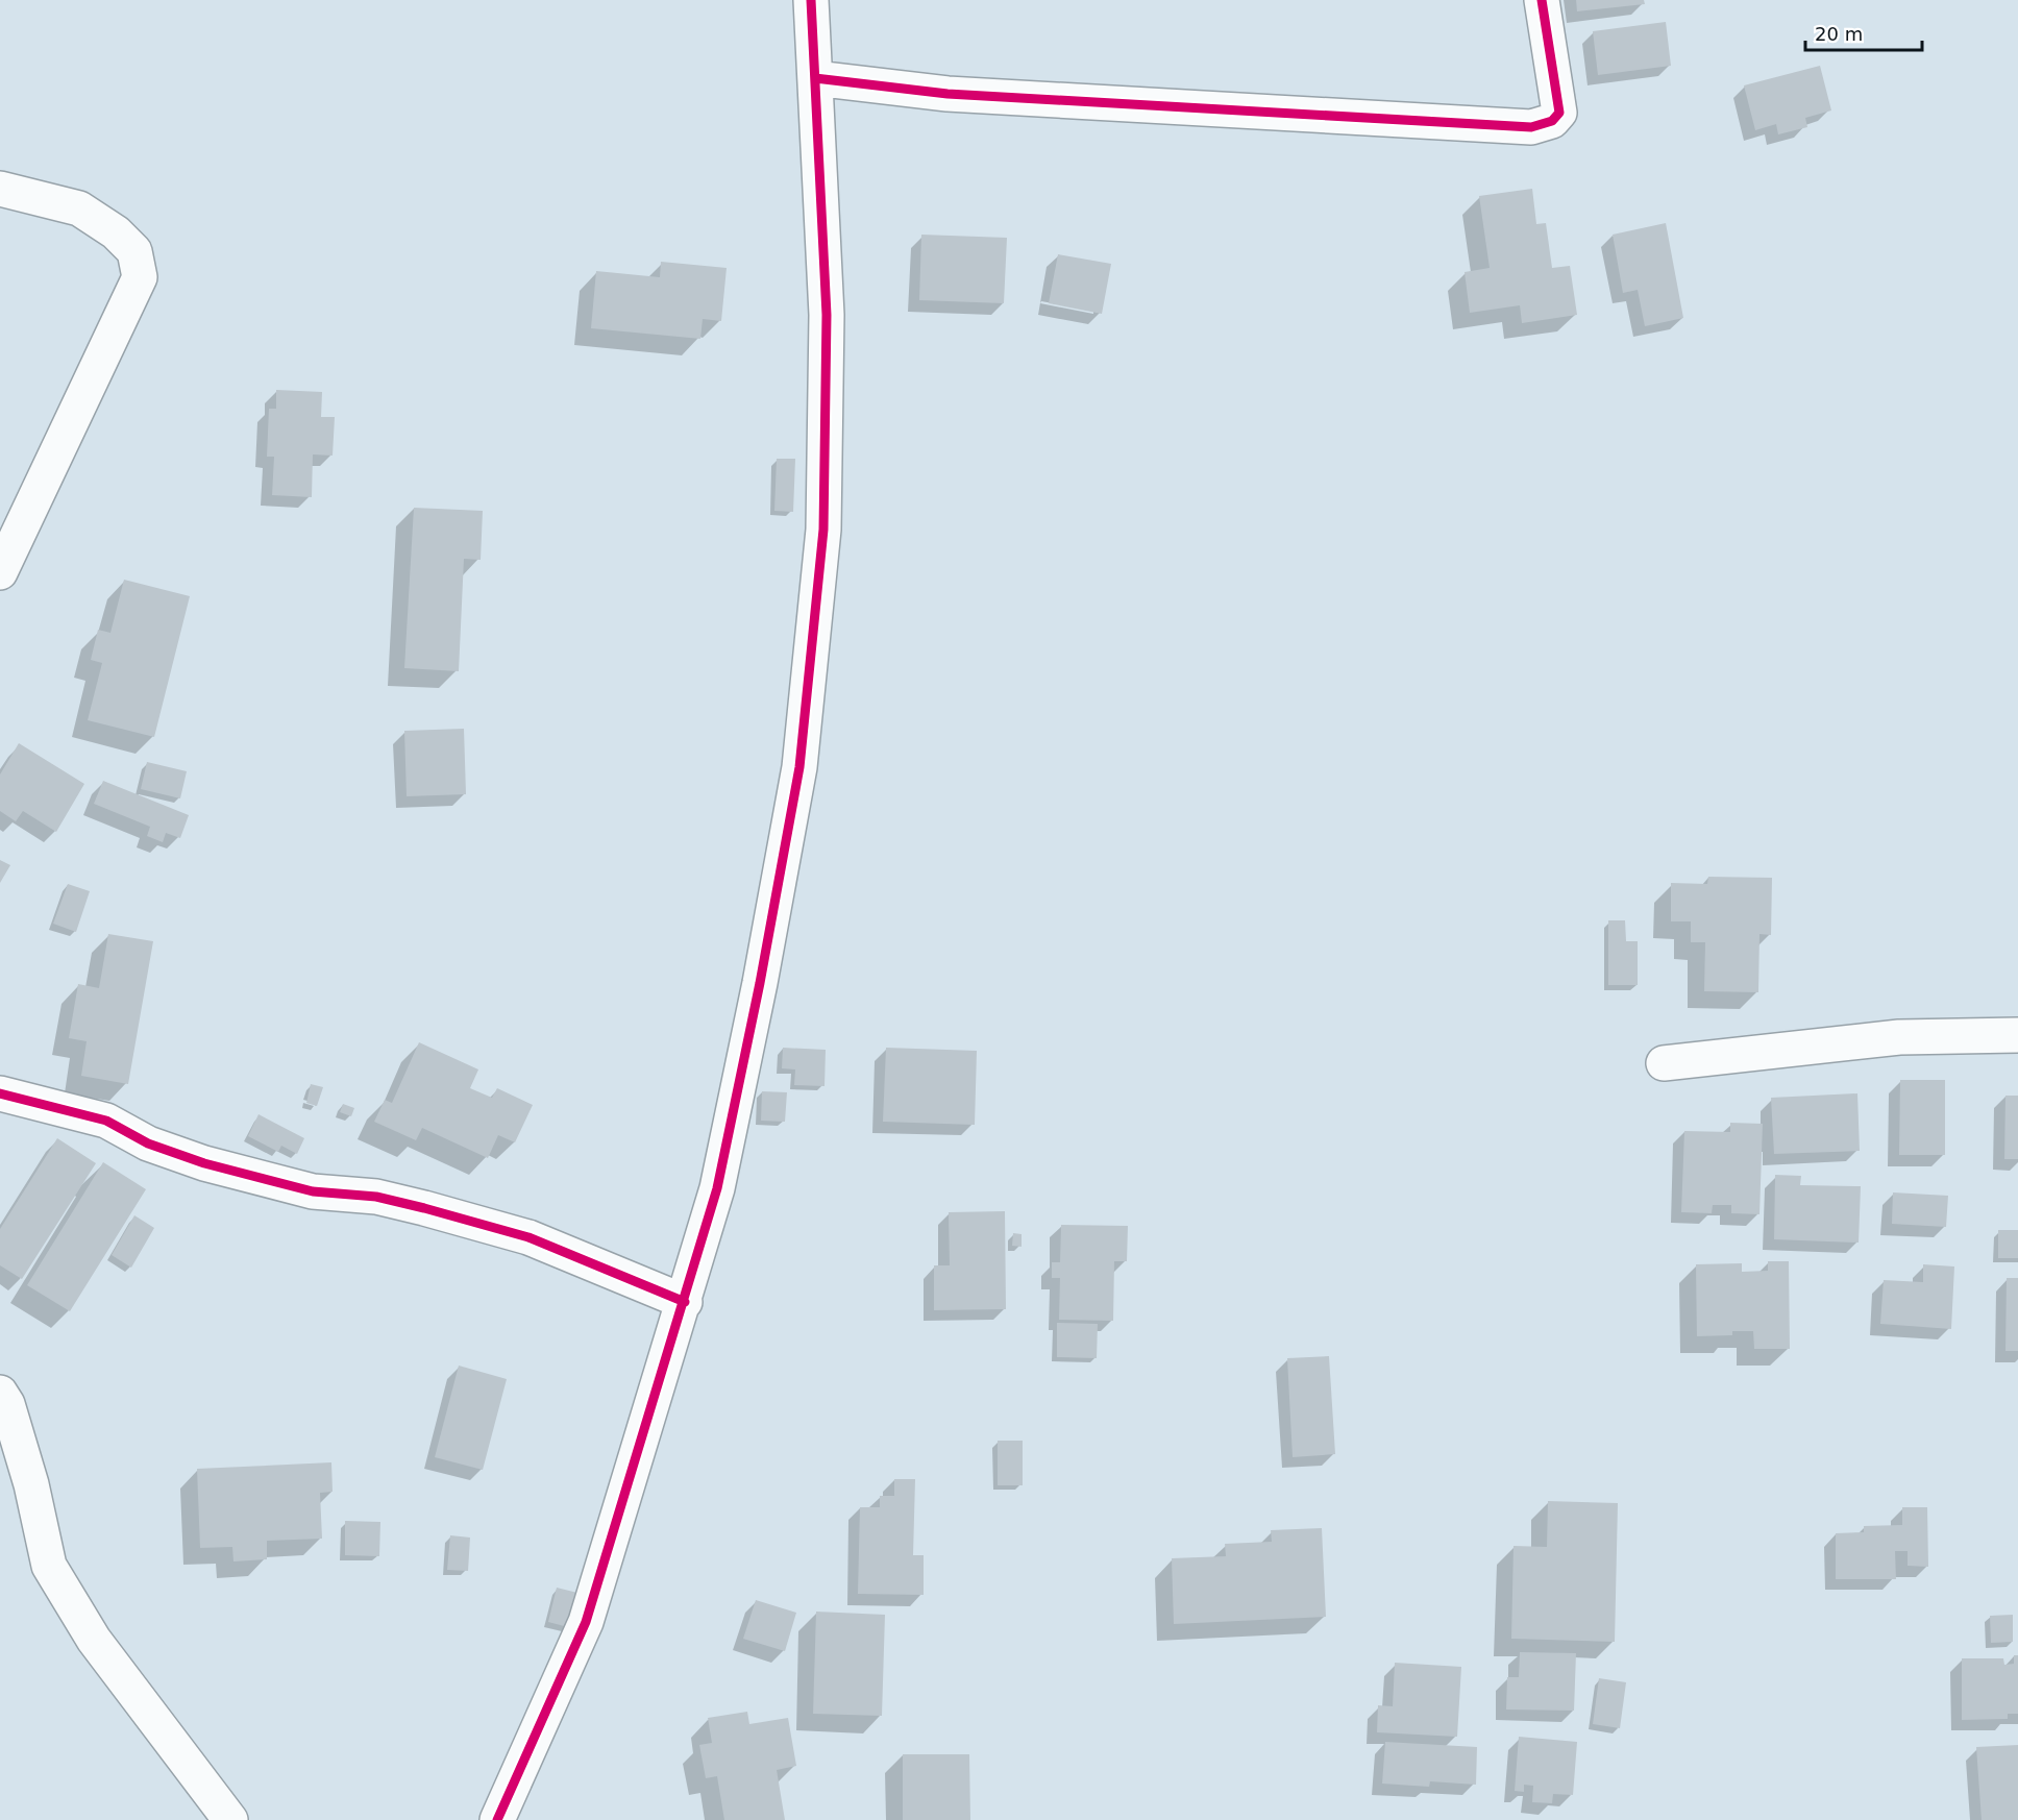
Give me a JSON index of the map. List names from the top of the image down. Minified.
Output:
{"scale_bar":"20 m"}
